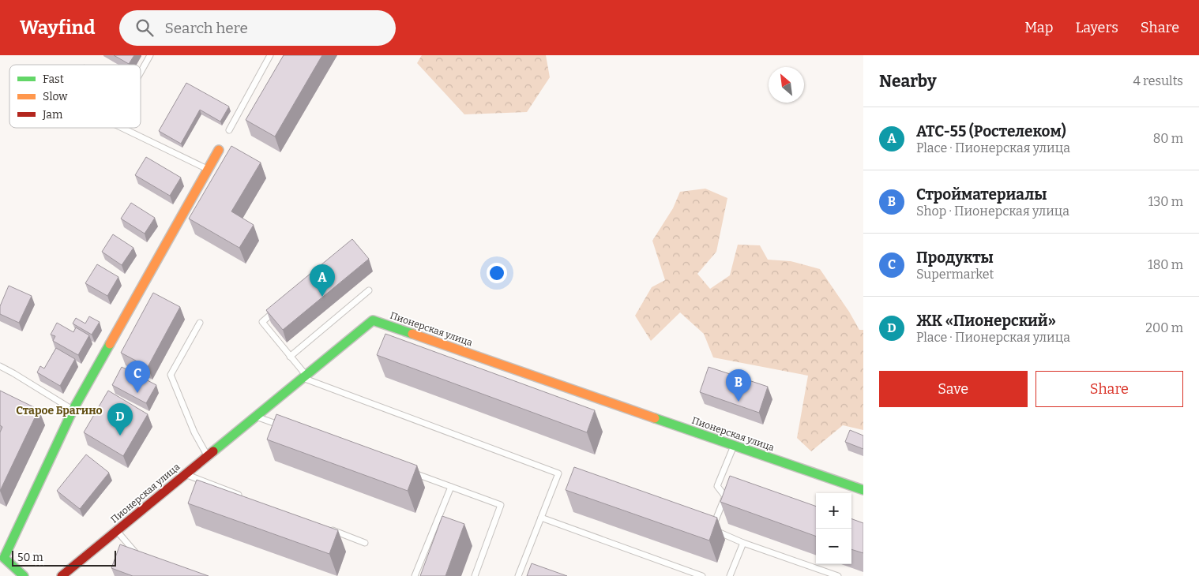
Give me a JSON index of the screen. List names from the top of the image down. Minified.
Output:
{"streets":{"street":["Пионерская улица"]},"districts":["Старое Брагино"],"legend":["Fast","Slow","Jam"],"scale_bar":"50 m","north":"top left","page":{"header":"Wayfind","search":"Search here","nav":["Map","Layers","Share"],"heading":["Nearby","4 results"],"list":[{"mark":"A","name":"АТС-55 (Ростелеком)","note":"Place · Пионерская улица","value":"80 m"},{"mark":"B","name":"Стройматериалы","note":"Shop · Пионерская улица","value":"130 m"},{"mark":"C","name":"Продукты","note":"Supermarket","value":"180 m"},{"mark":"D","name":"ЖК «Пионерский»","note":"Place · Пионерская улица","value":"200 m"}],"pins":["A","C","B","D"],"buttons":["Save","Share"],"map_buttons":["+","−"],"scale":"50 m"}}
